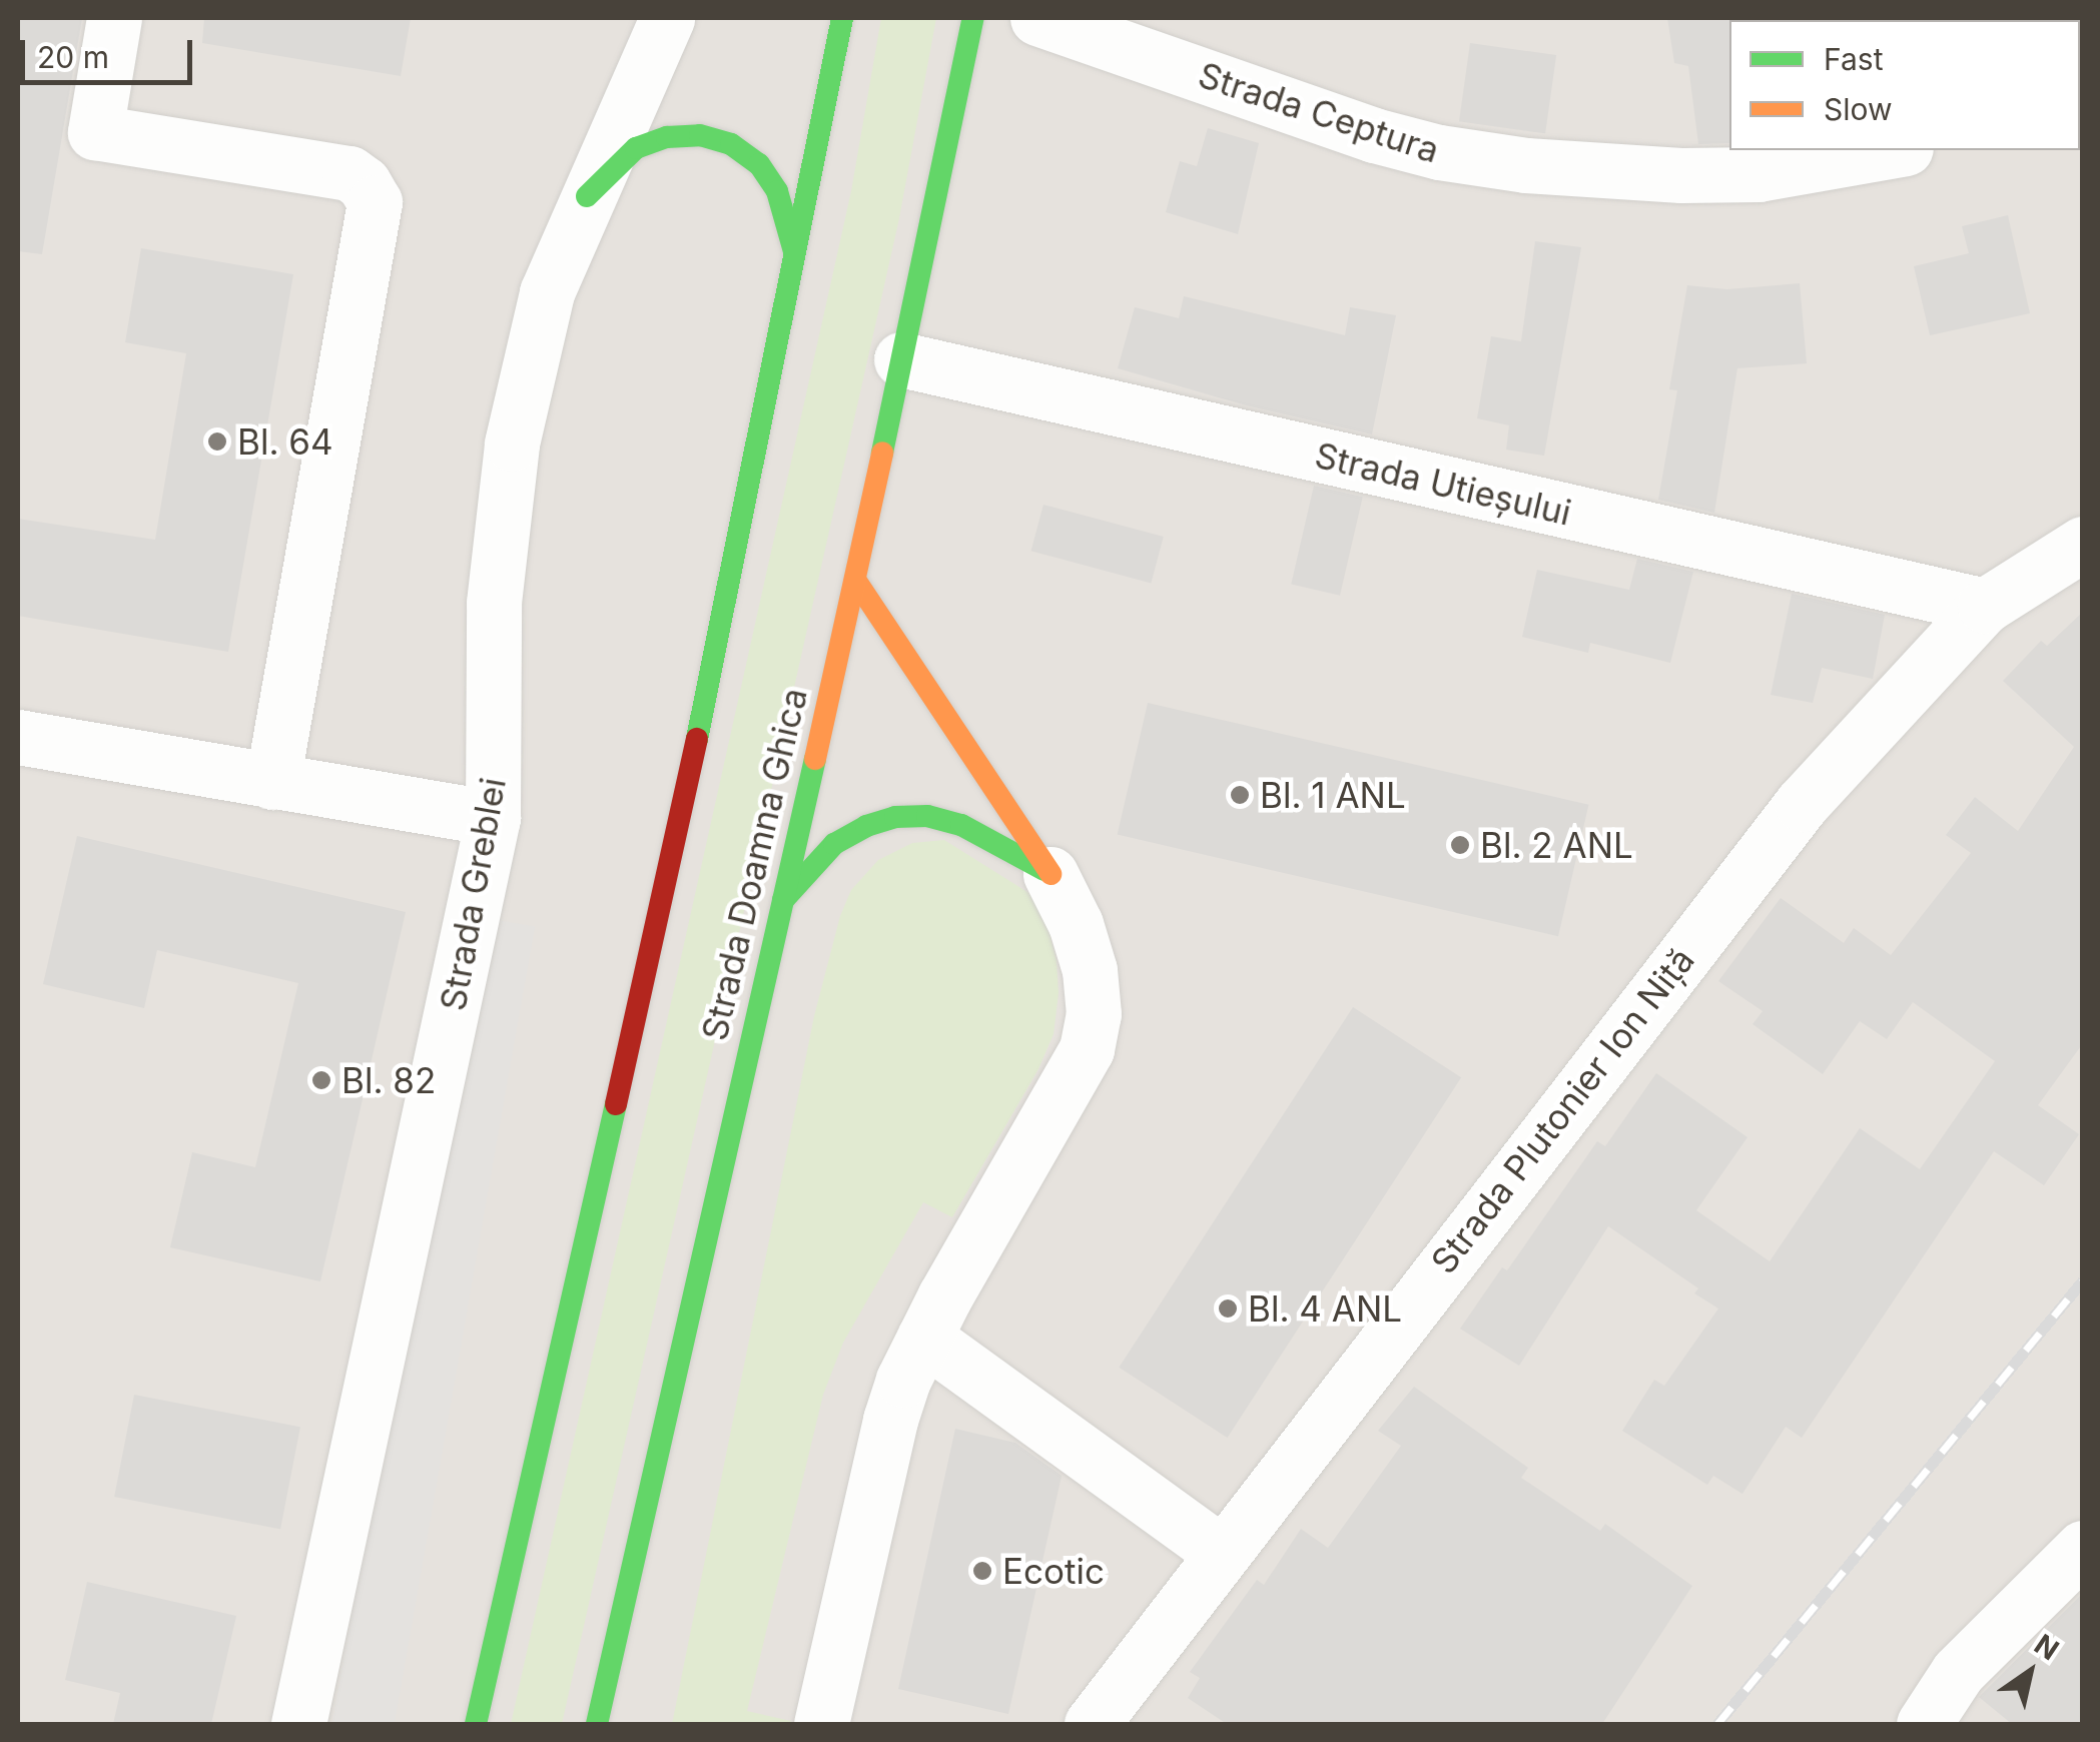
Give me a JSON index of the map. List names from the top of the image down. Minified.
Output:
{"streets":{"main road":["Strada Doamna Ghica"],"street":["Strada Ceptura","Strada Utieșului","Strada Greblei","Strada Plutonier Ion Niță"]},"crossings":[["Strada Utieșului","Strada Doamna Ghica"],["Strada Utieșului","Strada Plutonier Ion Niță"]],"places":["Bl. 64","Bl. 1 ANL","Bl. 2 ANL","Bl. 82","Bl. 4 ANL","Ecotic"],"legend":["Fast","Slow"],"scale_bar":"20 m","north":"top right"}
